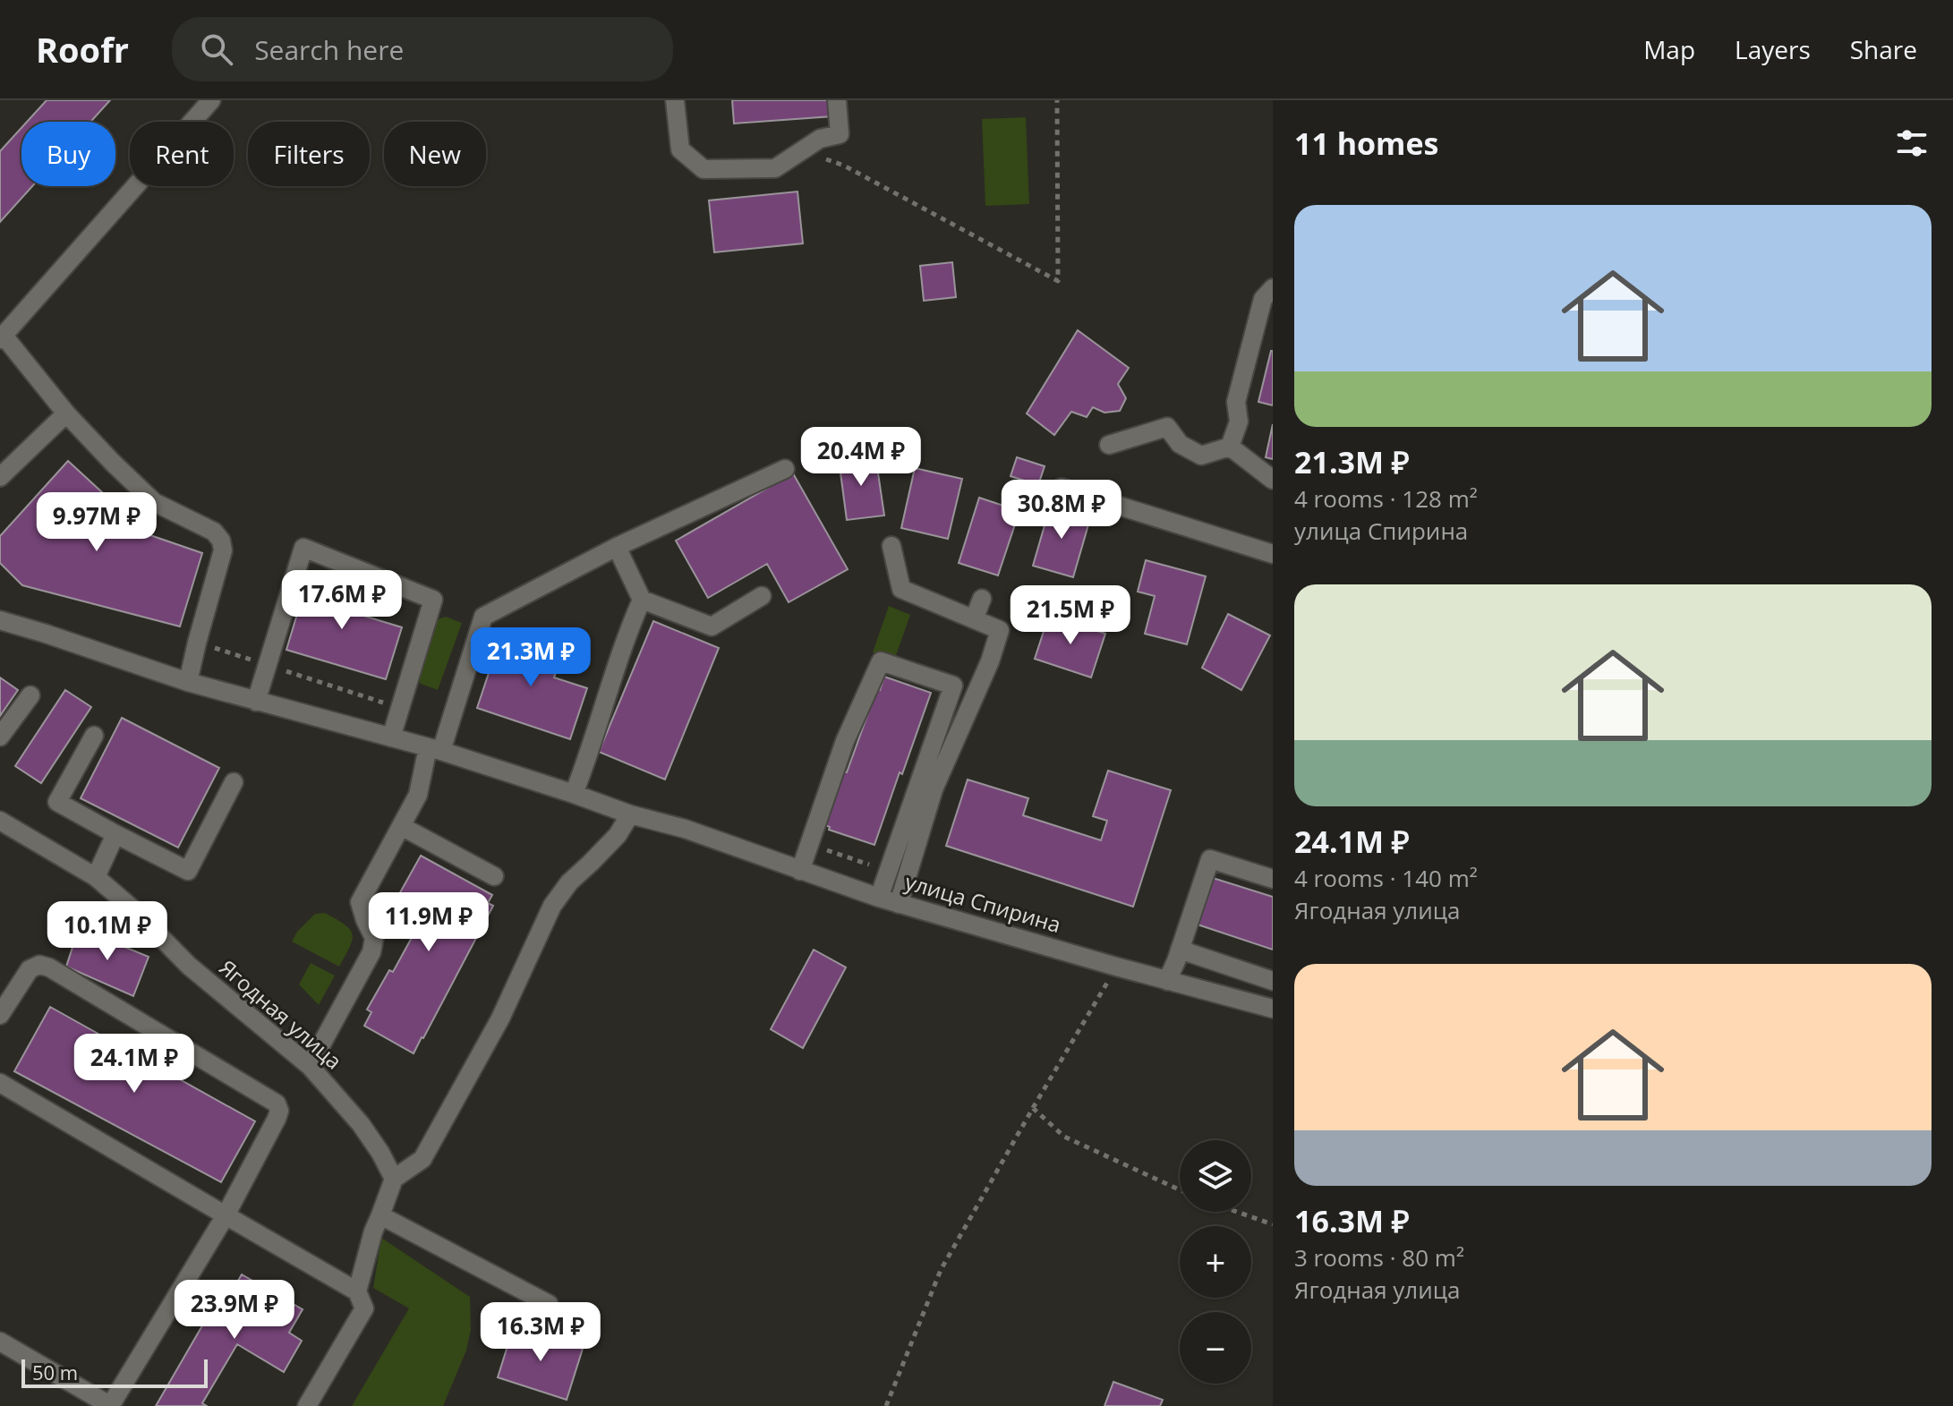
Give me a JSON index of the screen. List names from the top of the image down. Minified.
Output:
{"streets":{"street":["улица Спирина","Ягодная улица"]},"scale_bar":"50 m","page":{"header":"Roofr","search":"Search here","nav":["Map","Layers","Share"],"heading":"11 homes","chip":["Buy","Rent","Filters","New"],"list":[{"name":"21.3M ₽","note":"4 rooms · 128 m² · улица Спирина"},{"name":"24.1M ₽","note":"4 rooms · 140 m² · Ягодная улица"},{"name":"16.3M ₽","note":"3 rooms · 80 m² · Ягодная улица"}],"price":["20.4M ₽","30.8M ₽","9.97M ₽","17.6M ₽","21.5M ₽","21.3M ₽","11.9M ₽","10.1M ₽","24.1M ₽","23.9M ₽","16.3M ₽"],"map_buttons":["+","−"],"scale":"50 m"}}
